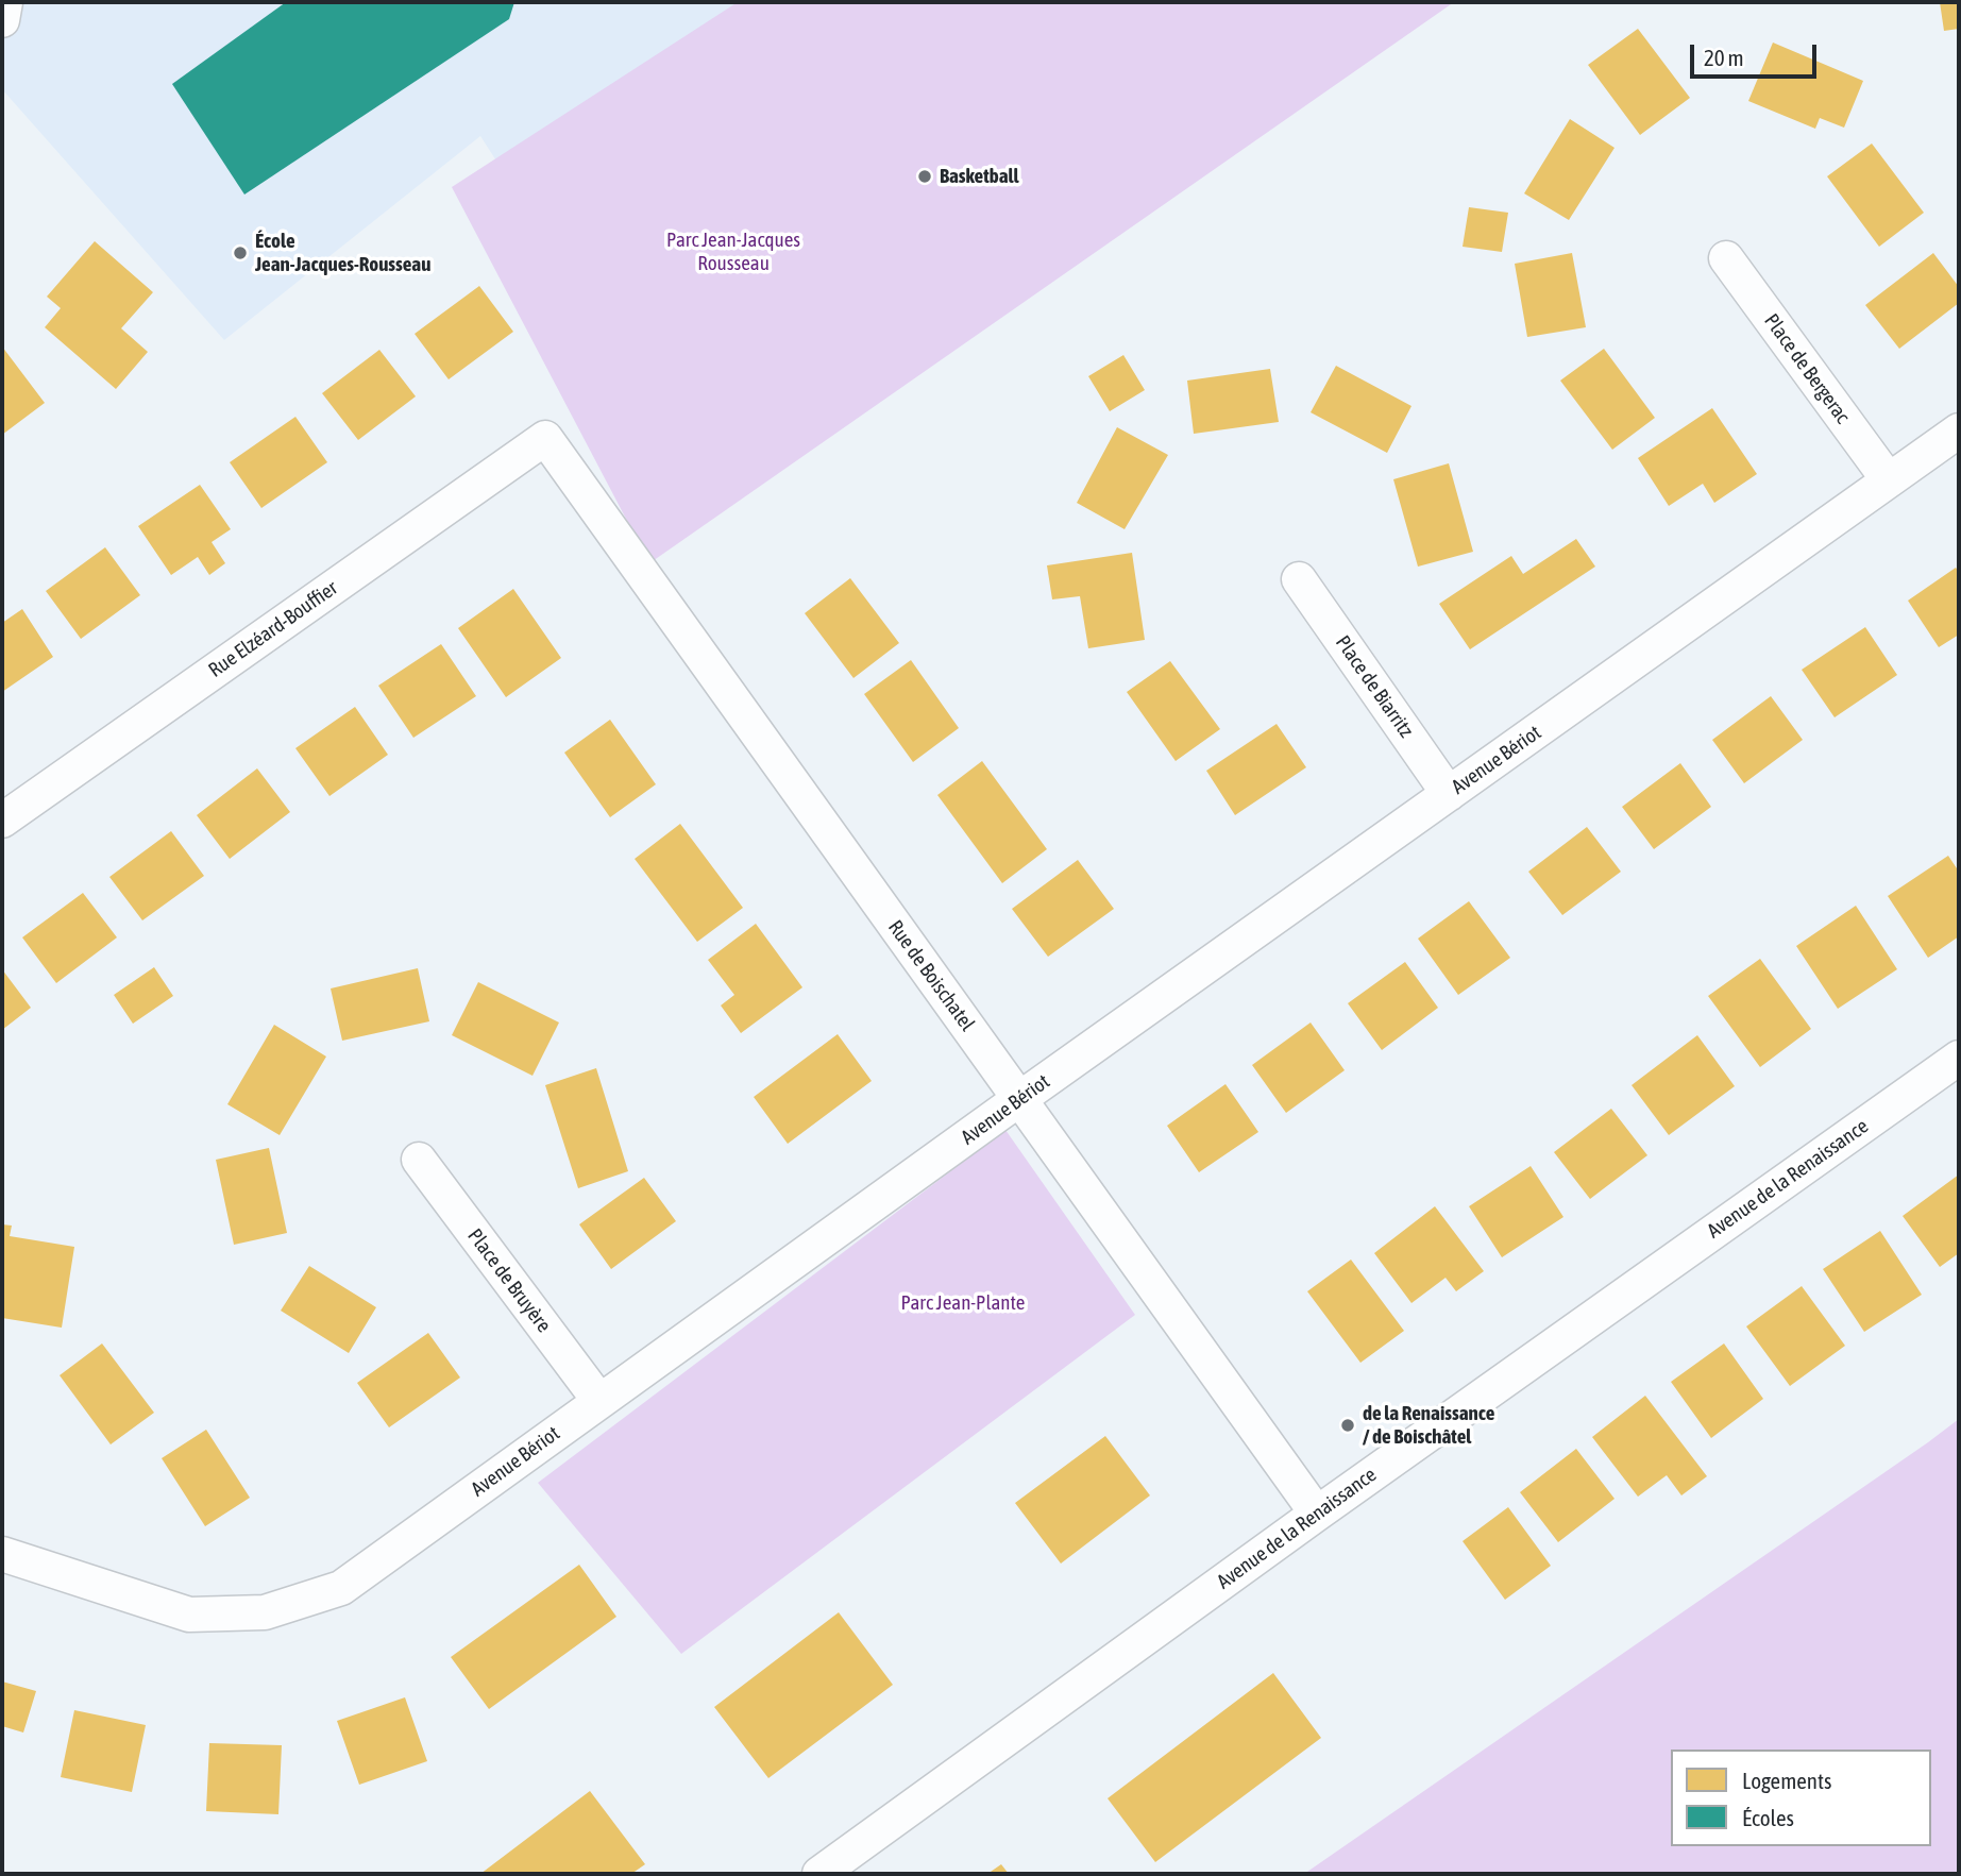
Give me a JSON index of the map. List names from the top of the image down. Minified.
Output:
{"streets":{"street":["Place de Bergerac","Rue Elzéard-Bouffier","Place de Biarritz","Avenue Bériot","Rue de Boischatel","Avenue de la Renaissance","Place de Bruyère"]},"crossings":[["Place de Bergerac","Avenue Bériot"],["Rue Elzéard-Bouffier","Rue de Boischatel"],["Place de Biarritz","Avenue Bériot"],["Avenue Bériot","Rue de Boischatel"],["Avenue Bériot","Place de Bruyère"],["Rue de Boischatel","Avenue de la Renaissance"]],"parks":["Parc Jean-Jacques Rousseau","Parc Jean-Plante"],"places":["Basketball","École Jean-Jacques-Rousseau","de la Renaissance / de Boischâtel"],"legend":["Logements","Écoles"],"scale_bar":"20 m"}
